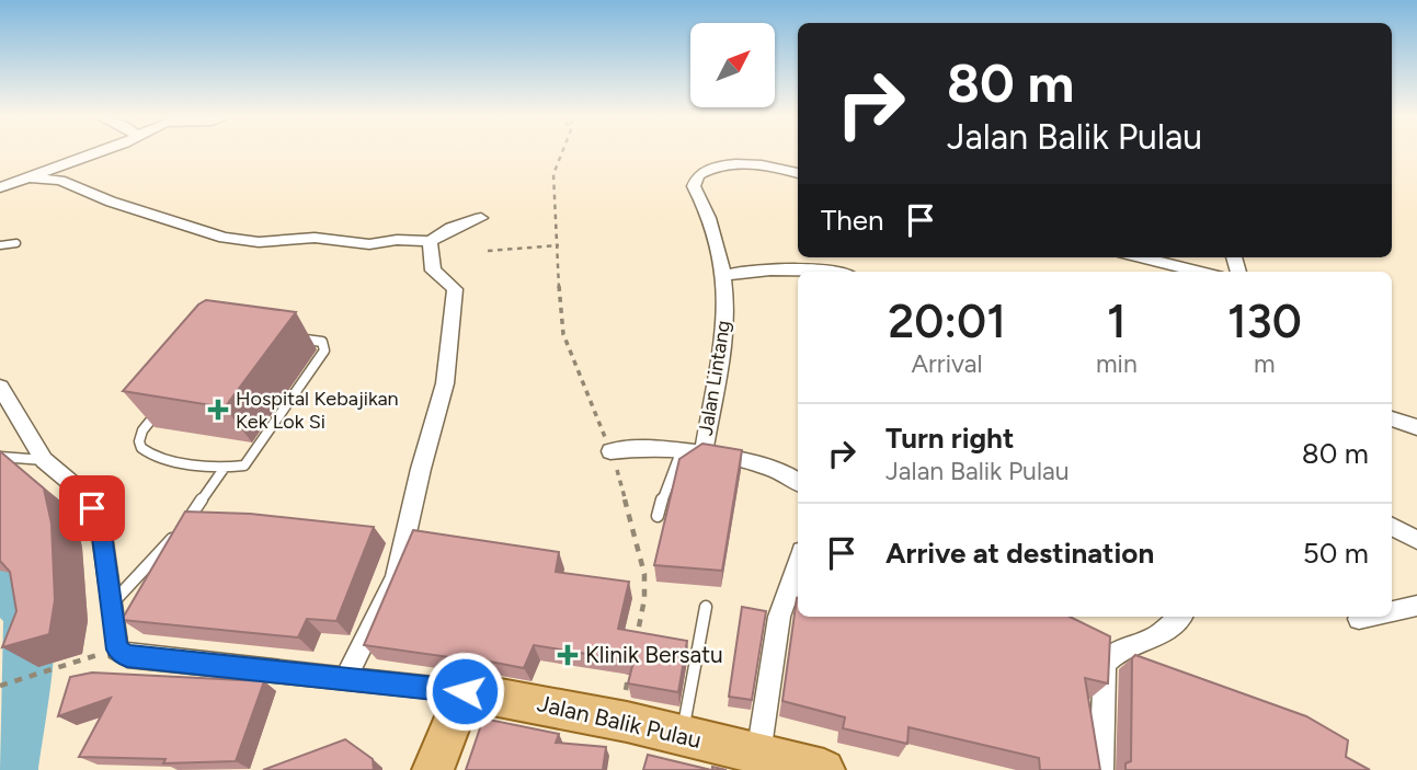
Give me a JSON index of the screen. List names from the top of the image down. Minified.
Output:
{"streets":{"main road":["Jalan Balik Pulau"],"street":["Jalan Lintang"]},"places":{"health":["Hospital Kebajikan Kek Lok Si","Klinik Bersatu"]},"north":"top right","page":{"turn":["80 m","Jalan Balik Pulau"],"then":"Then","eta":["20:01","Arrival","1","min","130","m"],"list":[{"name":"Turn right","note":"Jalan Balik Pulau","value":"80 m"},{"name":"Arrive at destination","value":"50 m"}]}}
